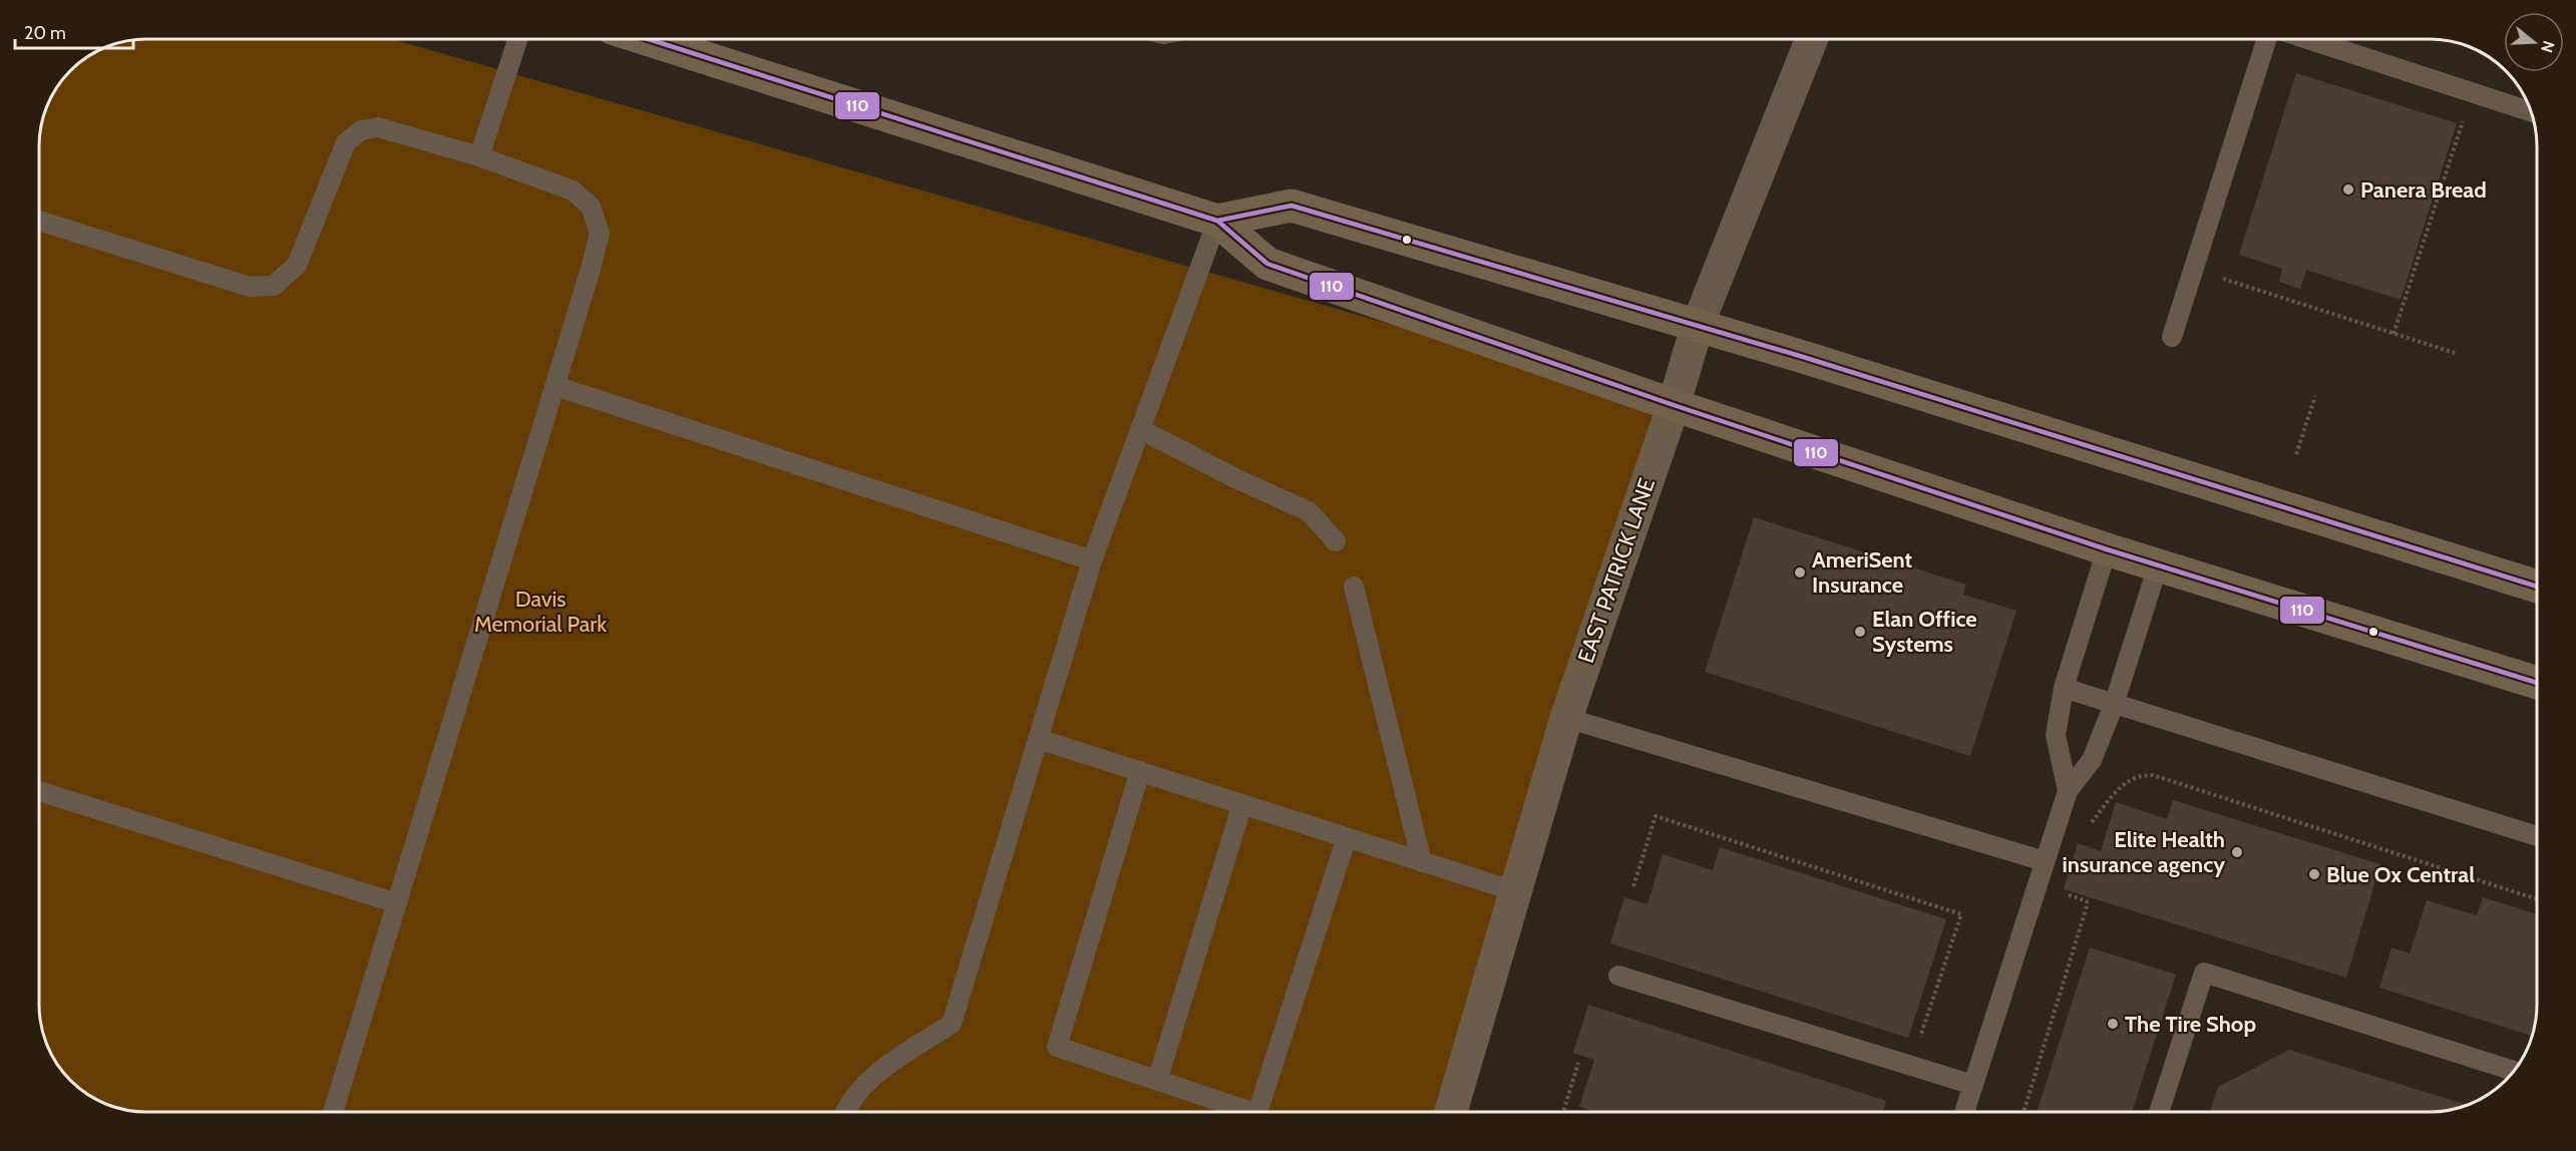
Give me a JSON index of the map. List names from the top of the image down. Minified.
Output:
{"streets":{"main road":["EAST PATRICK LANE"]},"parks":["Davis Memorial Park"],"places":["Panera Bread","AmeriSent Insurance","Elan Office Systems","Elite Health insurance agency","Blue Ox Central","The Tire Shop"],"lines":["transit line 110"],"scale_bar":"20 m","north":"right"}
